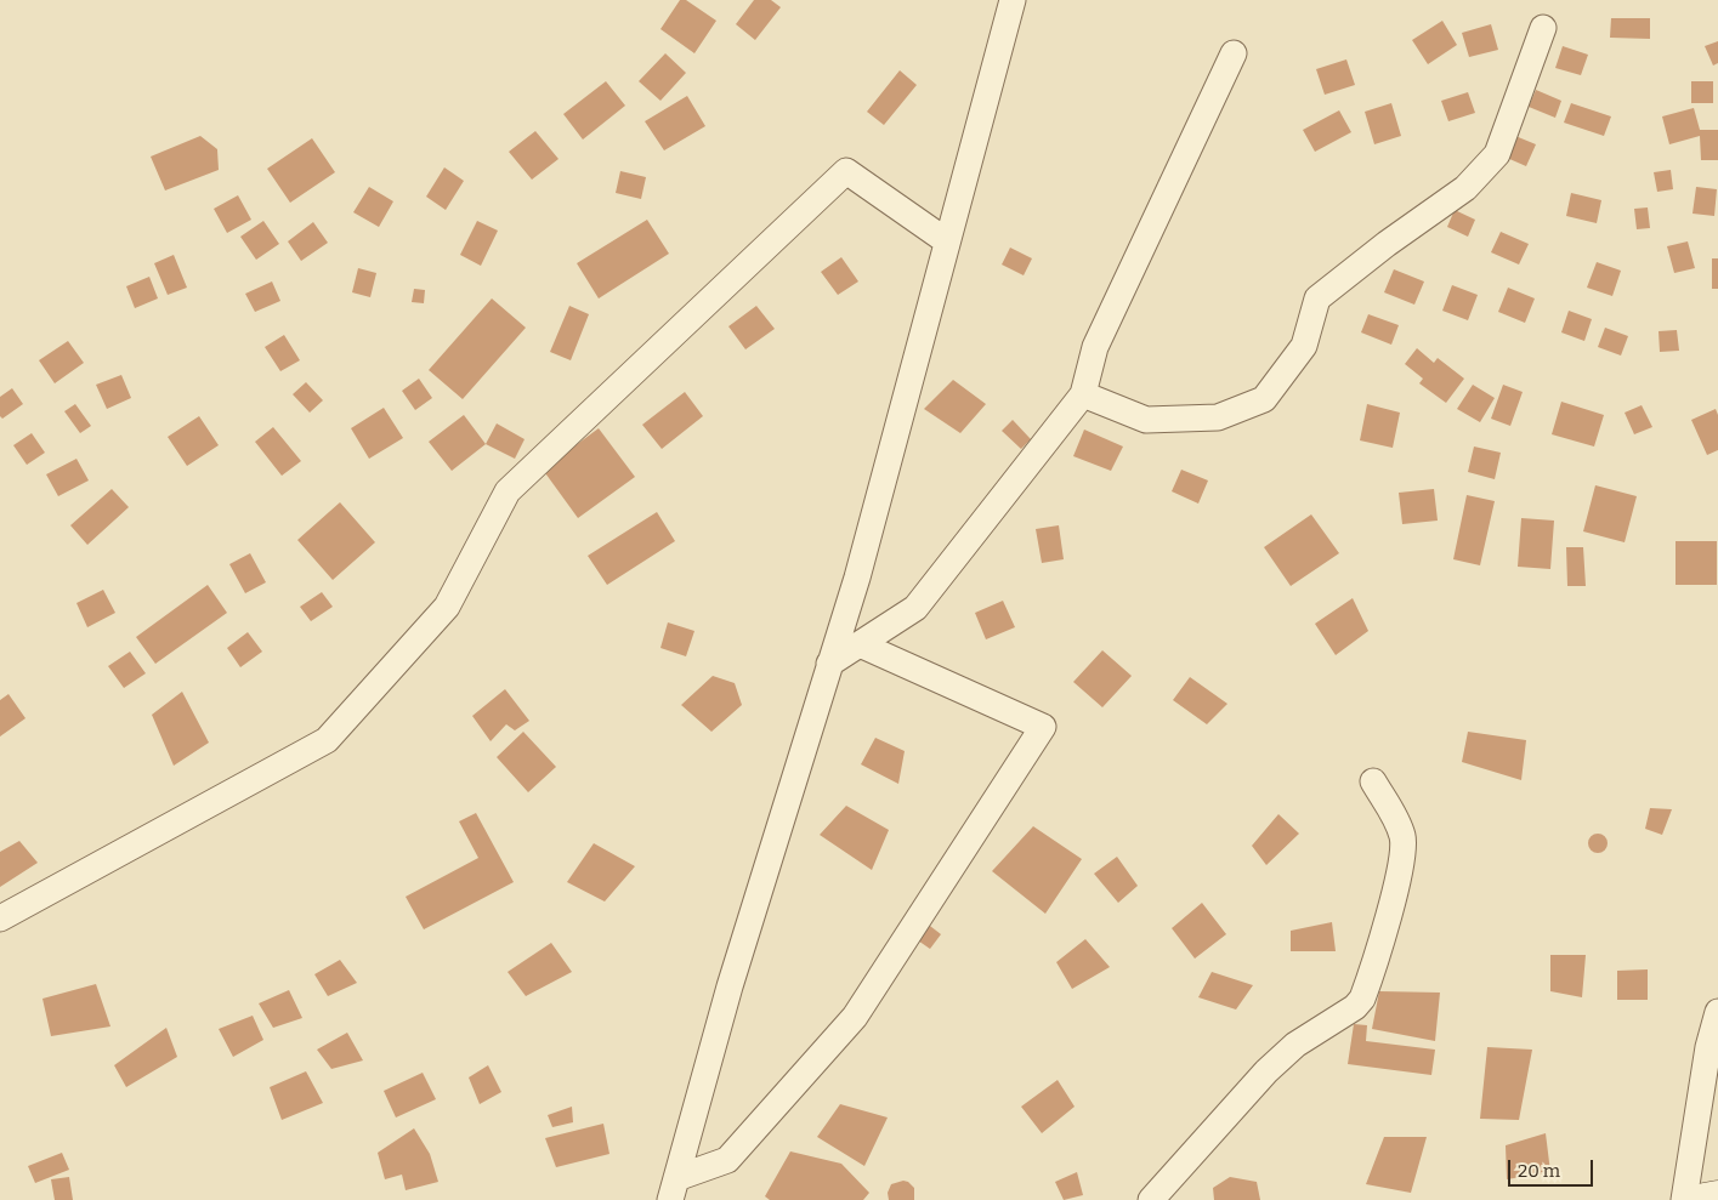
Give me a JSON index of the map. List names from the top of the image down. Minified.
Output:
{"scale_bar":"20 m"}
